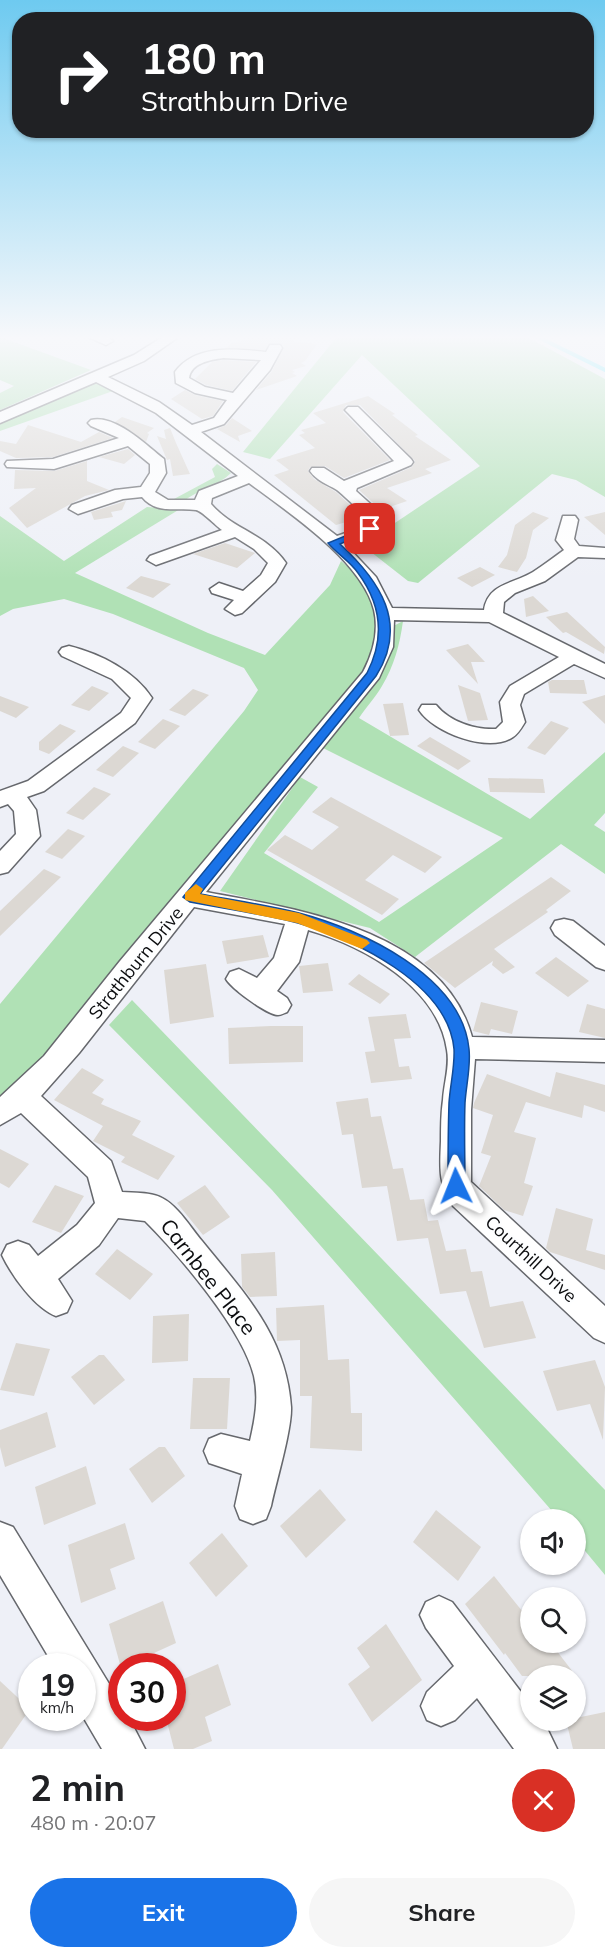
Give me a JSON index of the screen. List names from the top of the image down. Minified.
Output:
{"streets":{"street":["Strathburn Drive","Courthill Drive","Carnbee Place"]},"crossings":[["Strathburn Drive","Courthill Drive"]],"page":{"turn":["180 m","Strathburn Drive"],"speed":"19 km/h","limit":"30","heading":["2 min","480 m · 20:07"],"buttons":["Exit","Share"]}}
